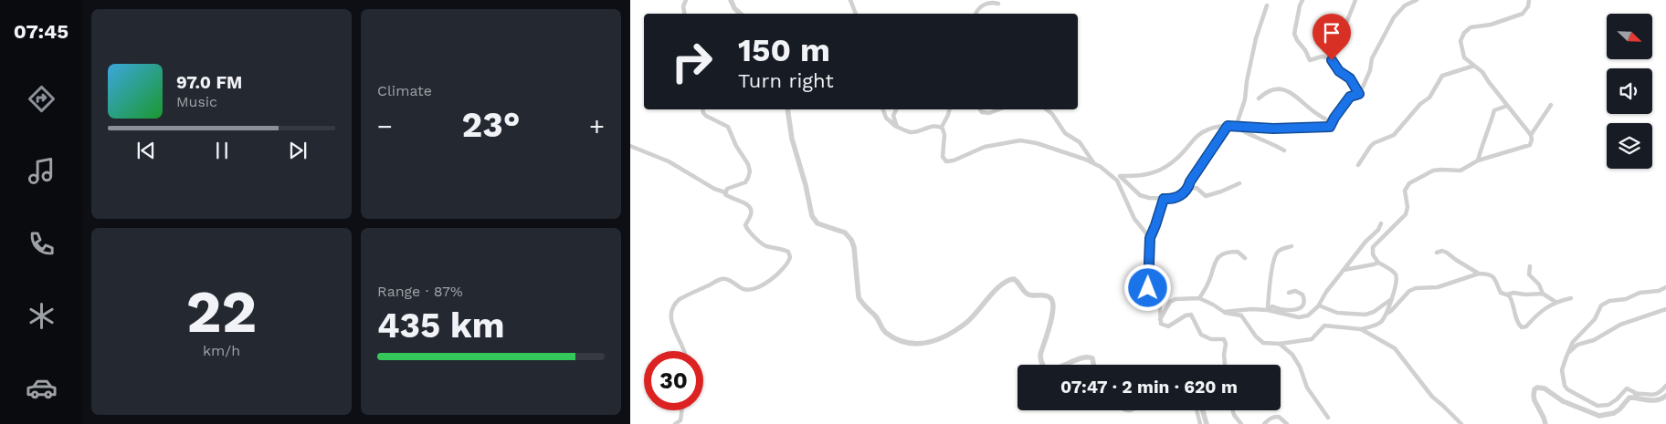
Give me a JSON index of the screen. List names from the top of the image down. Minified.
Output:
{"north":"bottom right","page":{"tabs":"07:45","tile":["Climate",["22","km/h"],["Range · 87%","435 km"]],"turn":["150 m","Turn right"],"song":["97.0 FM","Music"],"heat":["−","23°","+"],"limit":"30","trip":"07:47 · 2 min · 620 m"}}
